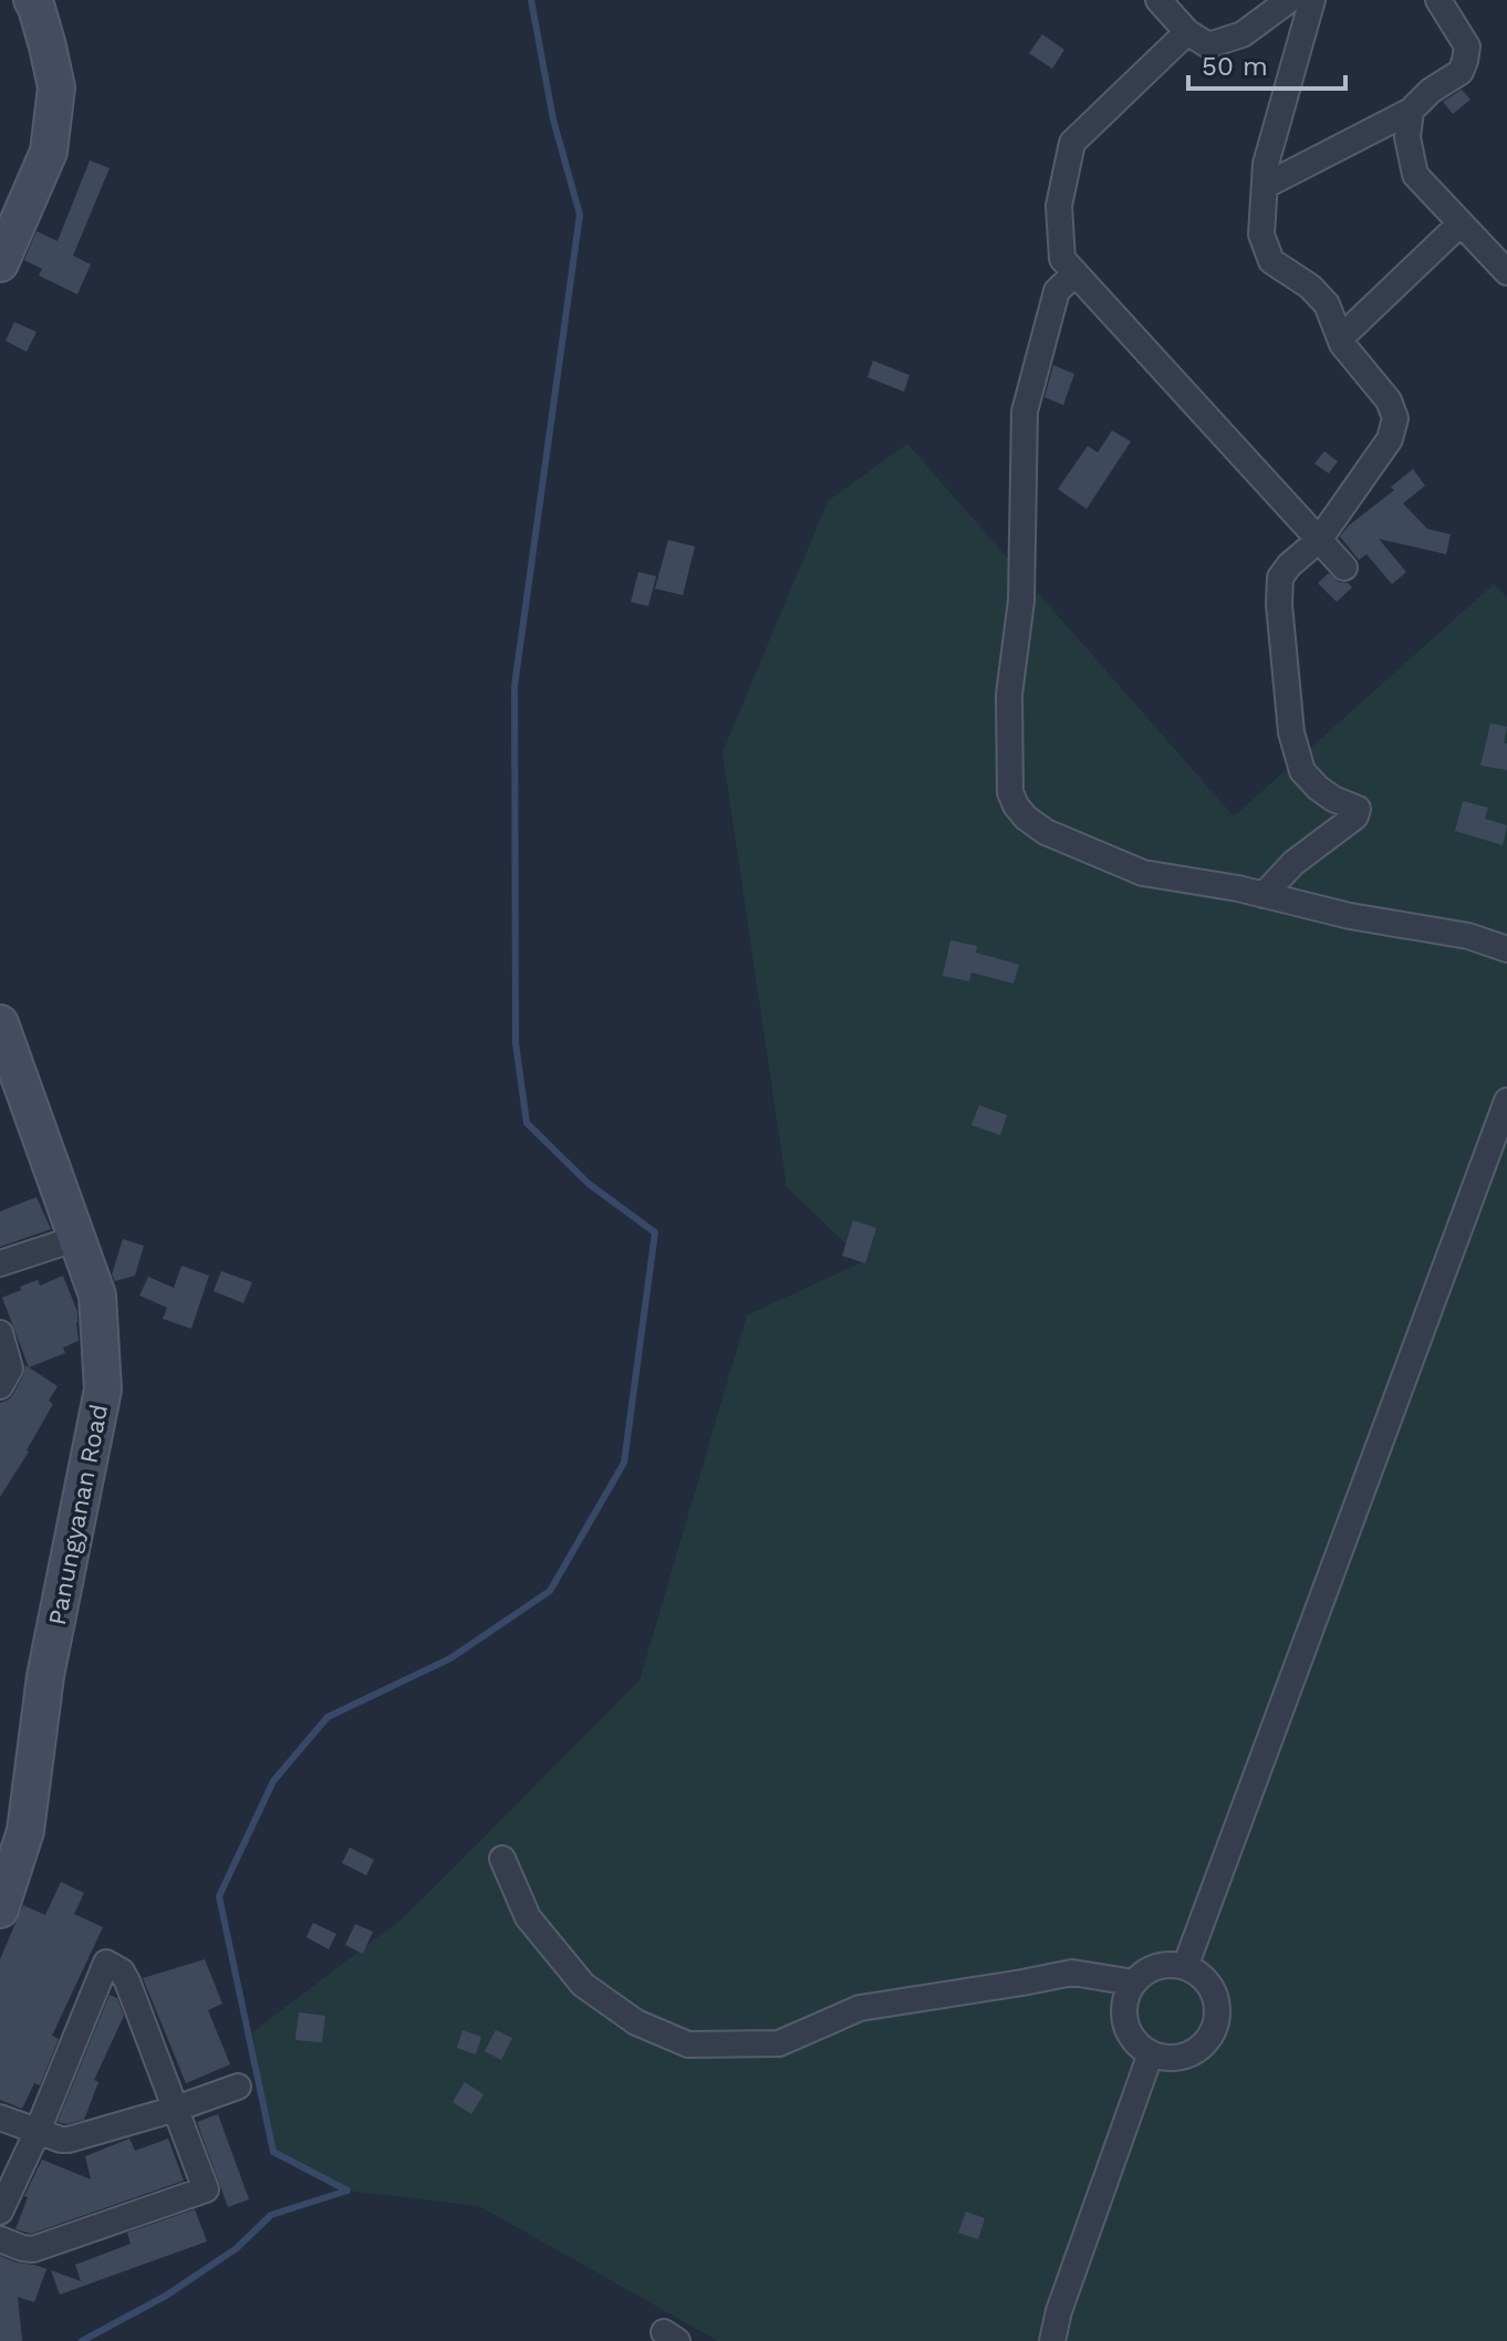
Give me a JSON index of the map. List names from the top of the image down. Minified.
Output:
{"streets":{"street":["Panungyanan Road"]},"scale_bar":"50 m"}
